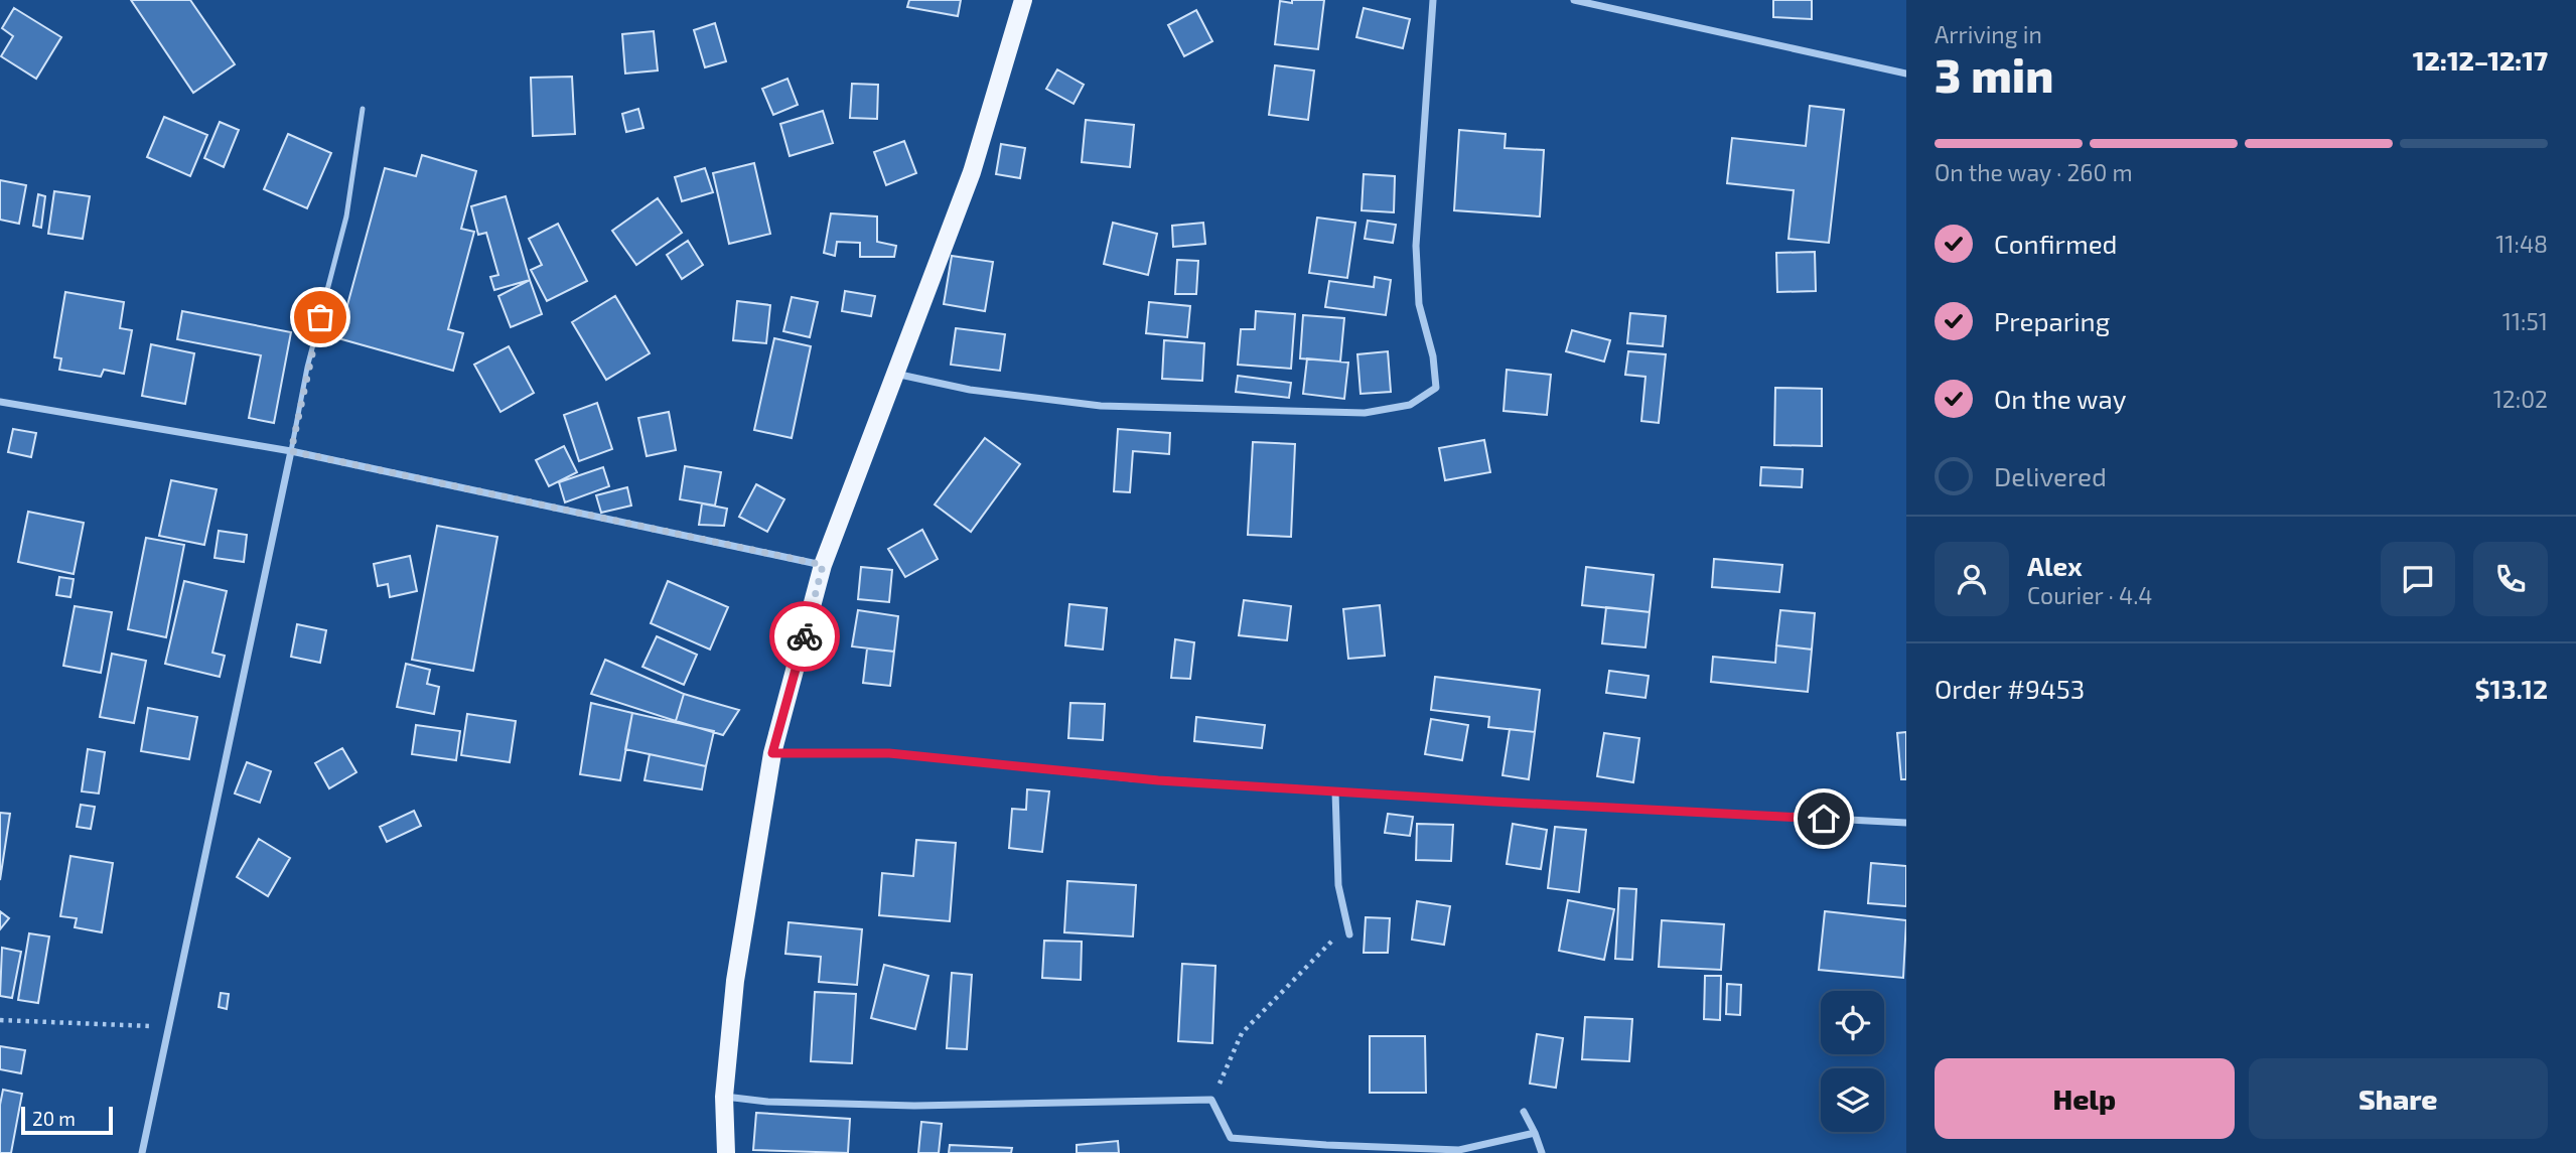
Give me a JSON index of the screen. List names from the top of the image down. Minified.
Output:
{"scale_bar":"20 m","page":{"heading":["3 min","Arriving in","12:12–12:17"],"panel":["Alex","Courier · 4.4","Order #9453","$13.12"],"bar":"On the way · 260 m","list":[["Confirmed","11:48"],["Preparing","11:51"],["On the way","12:02"],"Delivered"],"buttons":["Help","Share"],"scale":"20 m"}}
